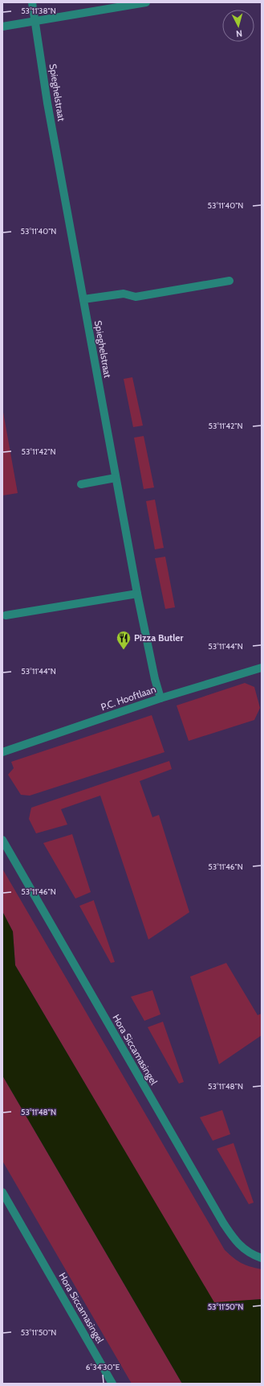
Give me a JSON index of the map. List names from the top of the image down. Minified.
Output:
{"streets":{"street":["Spieghelstraat","P.C. Hooftlaan","Hora Siccamasingel"]},"crossings":[["Spieghelstraat","P.C. Hooftlaan"]],"places":{"restaurant":["Pizza Butler"]},"north":"bottom","coordinates":["53°11'38\"N","53°11'40\"N","53°11'42\"N","53°11'44\"N","53°11'46\"N","53°11'48\"N","53°11'50\"N","6°34'30\"E"]}
